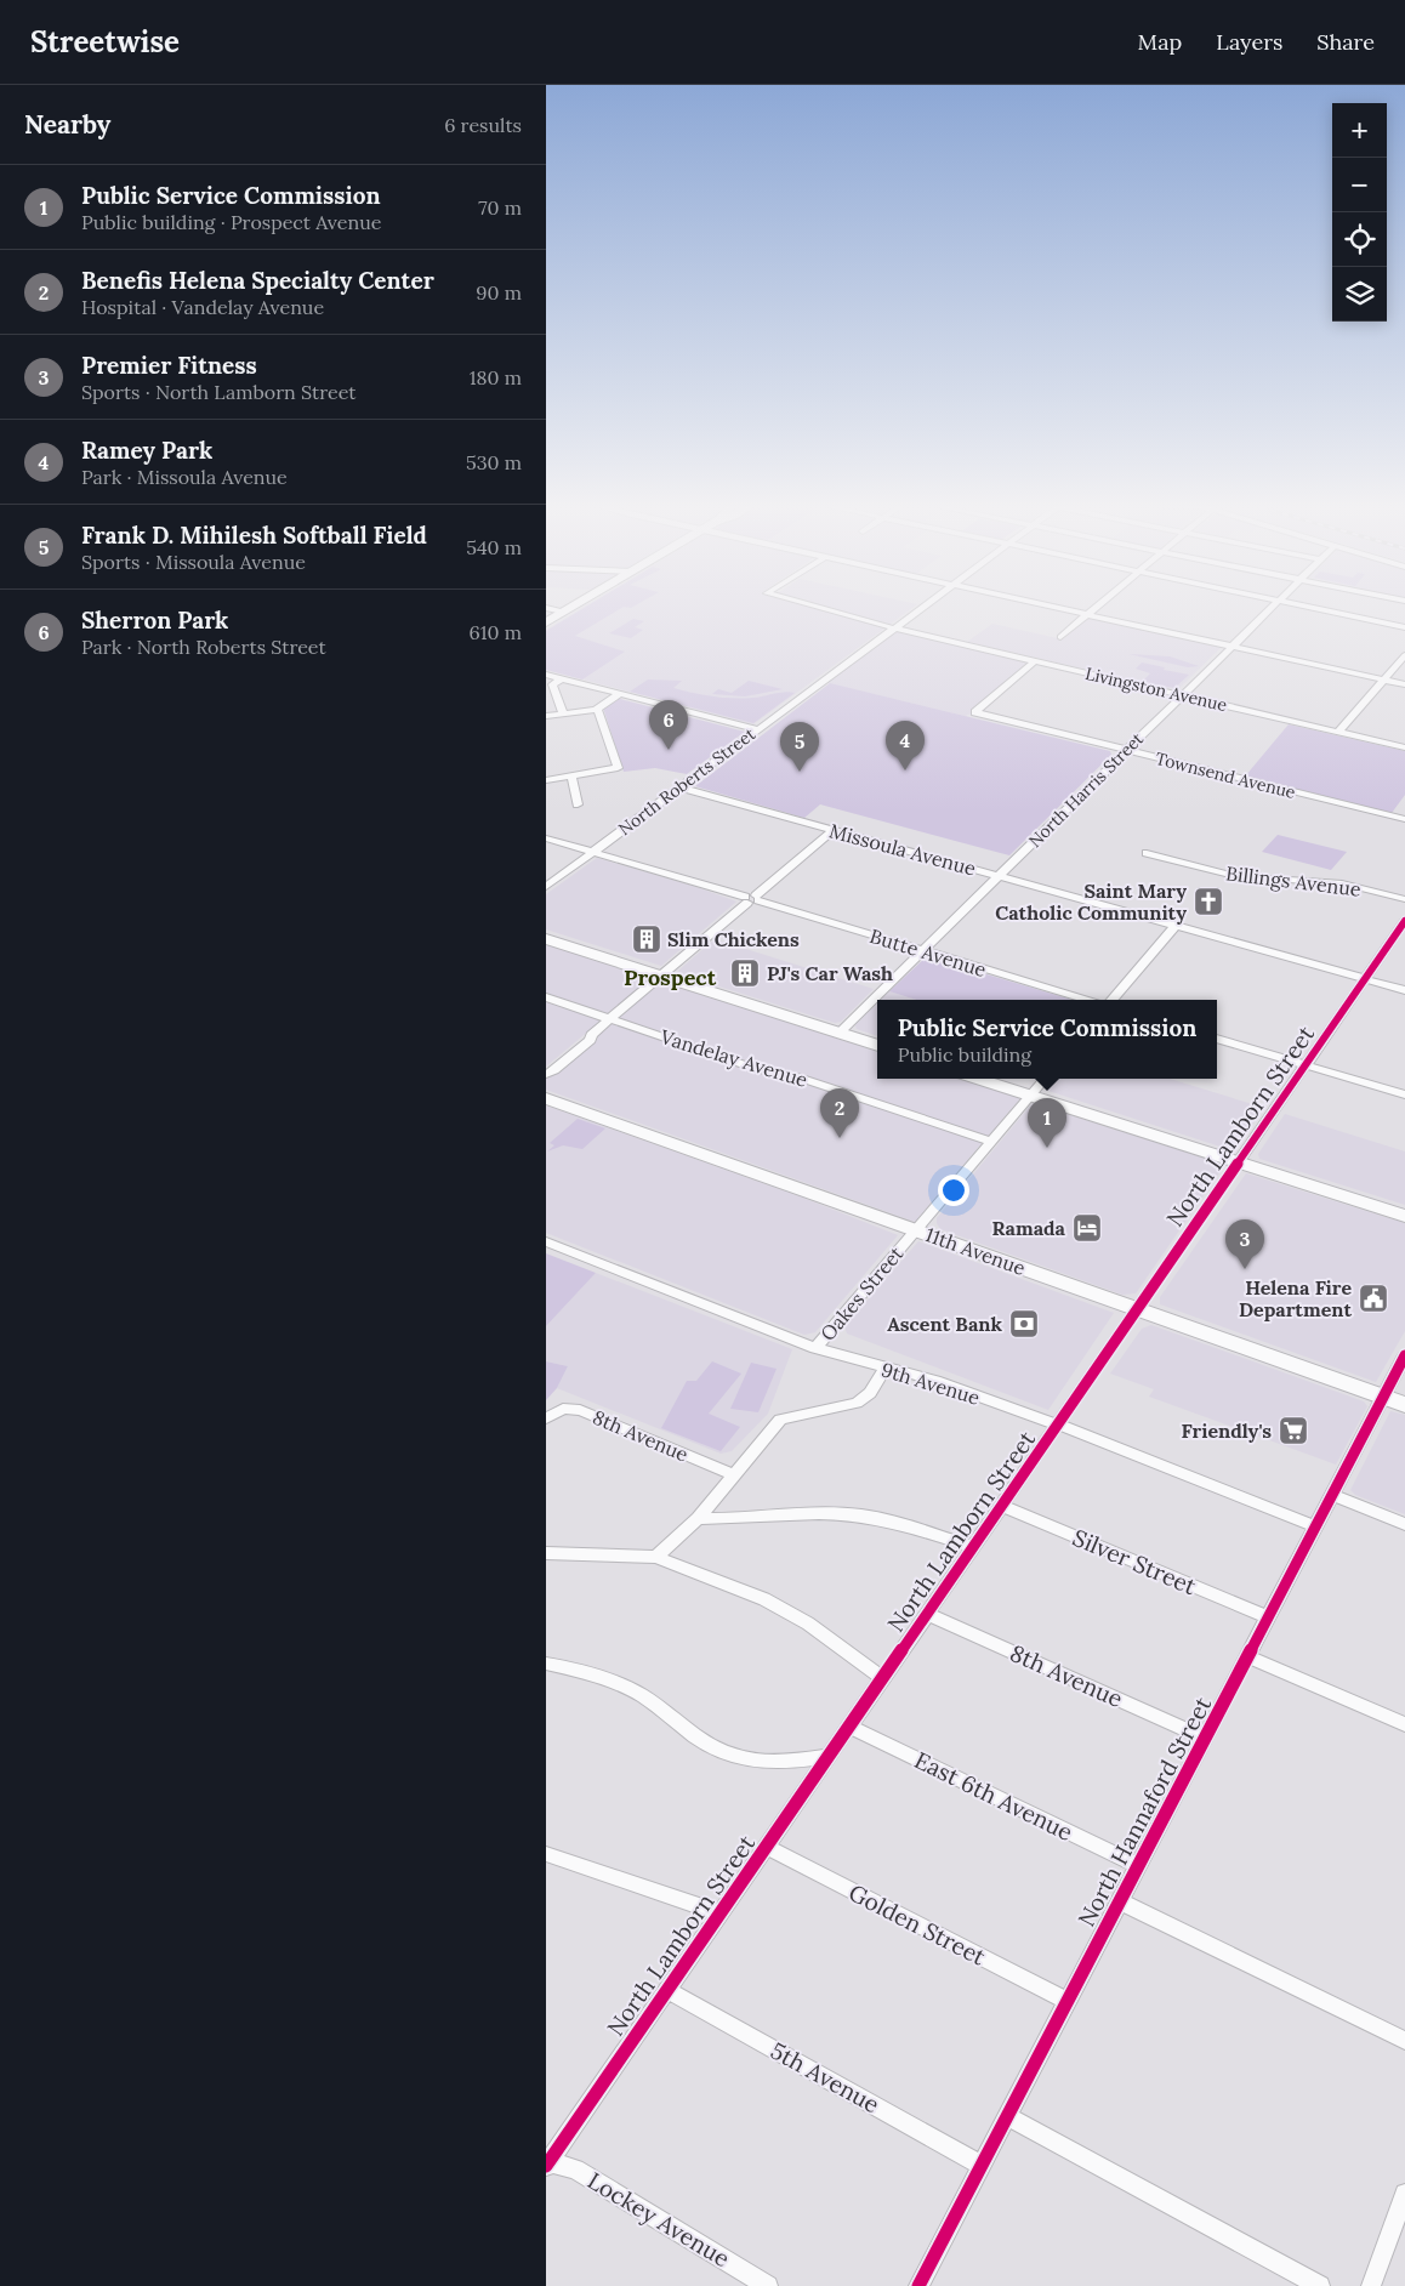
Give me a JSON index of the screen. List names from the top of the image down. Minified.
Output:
{"streets":{"highway":["11th Avenue"],"street":["Livingston Avenue","Townsend Avenue","North Roberts Street","North Harris Street","Missoula Avenue","Billings Avenue","Butte Avenue","Vandelay Avenue","North Lamborn Street","Oakes Street","9th Avenue","8th Avenue","Silver Street","East 6th Avenue","North Hannaford Street","Golden Street","5th Avenue","Lockey Avenue"]},"crossings":[["Livingston Avenue","Townsend Avenue"],["Livingston Avenue","North Roberts Street"],["Livingston Avenue","North Harris Street"],["Townsend Avenue","North Harris Street"],["North Roberts Street","Missoula Avenue"],["North Roberts Street","Butte Avenue"],["North Harris Street","Missoula Avenue"],["North Harris Street","Butte Avenue"],["Missoula Avenue","North Lamborn Street"],["Vandelay Avenue","Oakes Street"],["North Lamborn Street","11th Avenue"],["North Lamborn Street","9th Avenue"],["North Lamborn Street","8th Avenue"],["North Lamborn Street","Silver Street"],["North Lamborn Street","East 6th Avenue"],["North Lamborn Street","Golden Street"],["North Lamborn Street","5th Avenue"],["North Lamborn Street","Lockey Avenue"],["11th Avenue","Oakes Street"],["11th Avenue","North Hannaford Street"],["Oakes Street","9th Avenue"],["9th Avenue","North Hannaford Street"],["8th Avenue","North Hannaford Street"],["Silver Street","North Hannaford Street"],["East 6th Avenue","North Hannaford Street"],["North Hannaford Street","Golden Street"],["North Hannaford Street","5th Avenue"]],"districts":["Prospect"],"places":{"church":["Saint Mary Catholic Community"],"building":["Slim Chickens","PJ's Car Wash"],"hotel":["Ramada"],"public building":["Helena Fire Department"],"bank":["Ascent Bank"],"supermarket":["Friendly's"]},"page":{"header":"Streetwise","nav":["Map","Layers","Share"],"heading":["Nearby","6 results"],"map_buttons":["+","−"],"list":[{"mark":"1","name":"Public Service Commission","note":"Public building · Prospect Avenue","value":"70 m"},{"mark":"2","name":"Benefis Helena Specialty Center","note":"Hospital · Vandelay Avenue","value":"90 m"},{"mark":"3","name":"Premier Fitness","note":"Sports · North Lamborn Street","value":"180 m"},{"mark":"4","name":"Ramey Park","note":"Park · Missoula Avenue","value":"530 m"},{"mark":"5","name":"Frank D. Mihilesh Softball Field","note":"Sports · Missoula Avenue","value":"540 m"},{"mark":"6","name":"Sherron Park","note":"Park · North Roberts Street","value":"610 m"}],"pins":["6","4","5","2","1","3"],"popup":["Public Service Commission","Public building"]}}
